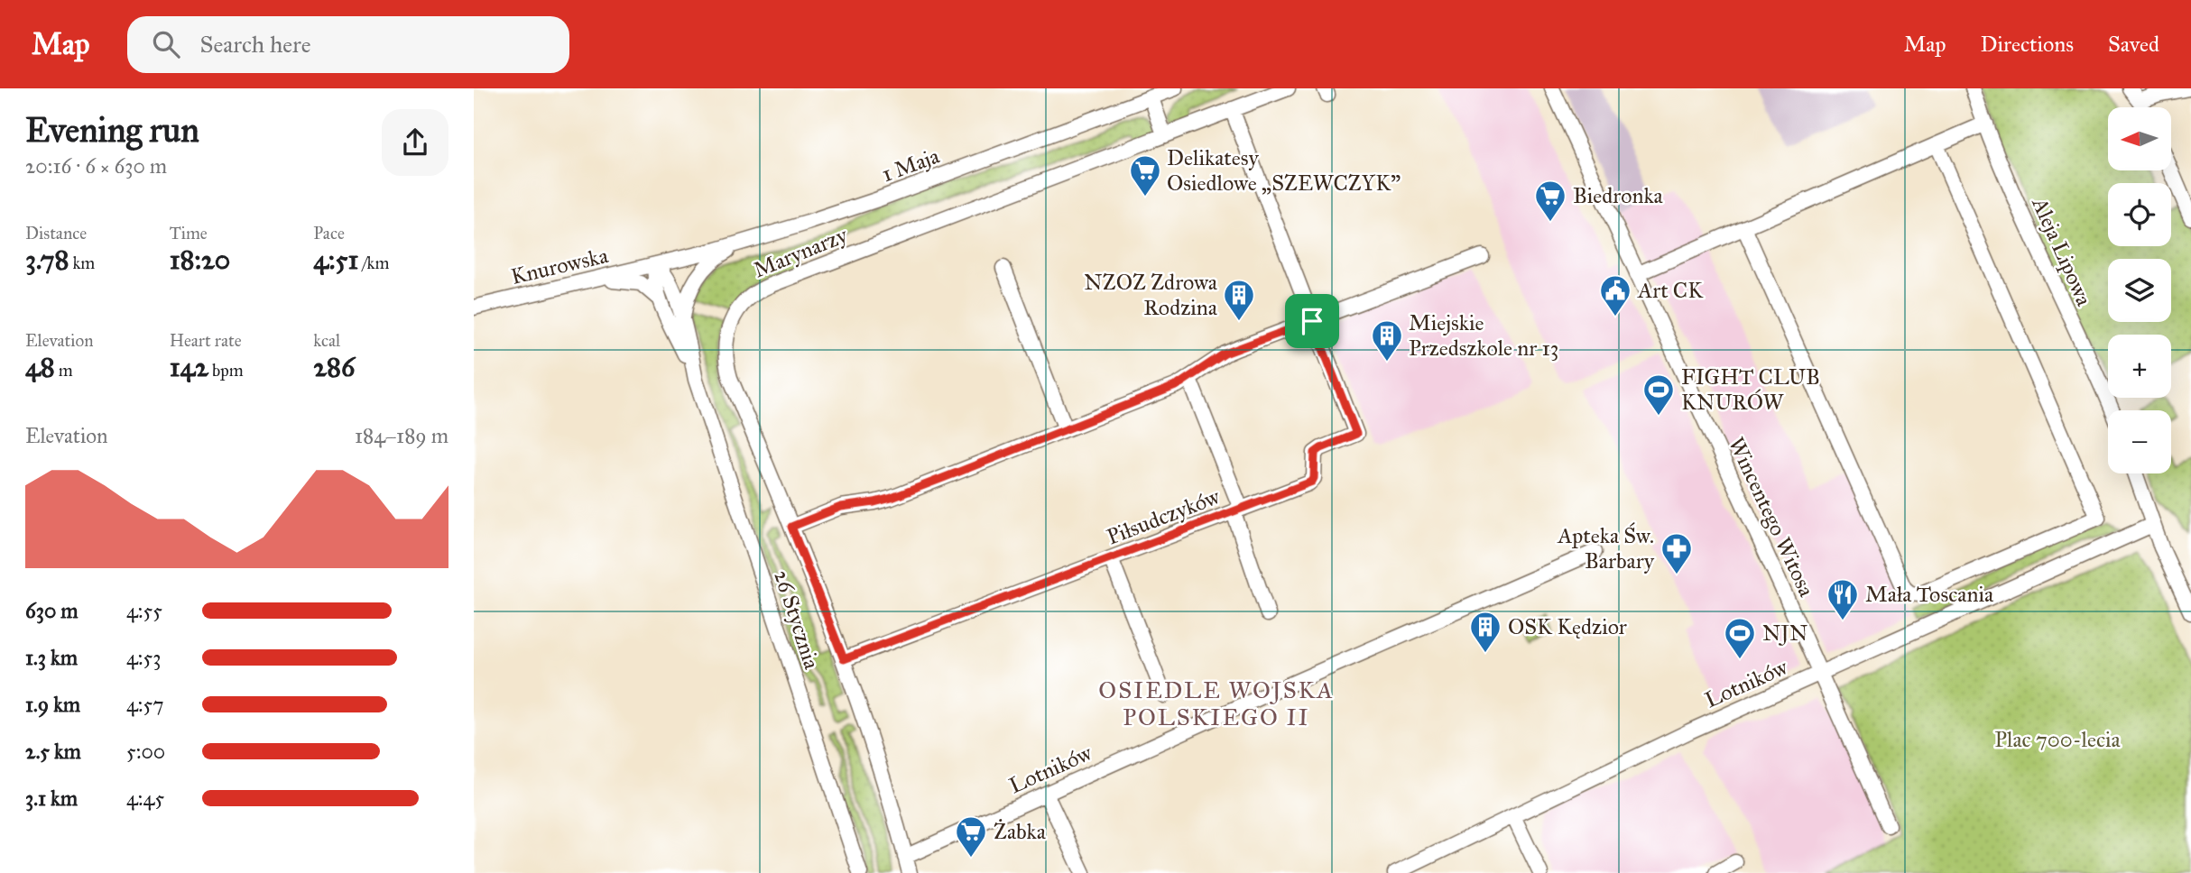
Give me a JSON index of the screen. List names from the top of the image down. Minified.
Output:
{"streets":{"street":["1 Maja","Aleja Lipowa","Marynarzy","Knurowska","Piłsudczyków","Wincentego Witosa","26 Stycznia","Lotników"]},"crossings":[["1 Maja","Knurowska"],["1 Maja","26 Stycznia"],["Marynarzy","Piłsudczyków"],["Marynarzy","Lotników"],["Knurowska","26 Stycznia"],["Wincentego Witosa","Lotników"]],"districts":["OSIEDLE WOJSKA POLSKIEGO II"],"parks":["Plac 700-lecia"],"places":{"supermarket":["Delikatesy Osiedlowe „SZEWCZYK”","Biedronka","Żabka"],"public building":["Art CK"],"building":["NZOZ Zdrowa Rodzina","Miejskie Przedszkole nr 13","OSK Kędzior"],"sports":["FIGHT CLUB KNURÓW","NJN"],"pharmacy":["Apteka Św. Barbary"],"restaurant":["Mała Toscania"]},"north":"left","page":{"header":"Map","search":"Search here","nav":["Map","Directions","Saved"],"heading":["Evening run","20:16 · 6 × 630 m"],"map_buttons":["+","−"],"stats":[["Distance","3.78 km"],["Time","18:20"],["Pace","4:51 /km"],["Elevation","48 m"],["Heart rate","142 bpm"],["kcal","286"]],"chart":["Elevation","184–189 m"],"list":[{"name":"630 m","note":"4:55"},{"name":"1.3 km","note":"4:53"},{"name":"1.9 km","note":"4:57"},{"name":"2.5 km","note":"5:00"},{"name":"3.1 km","note":"4:45"}]}}
